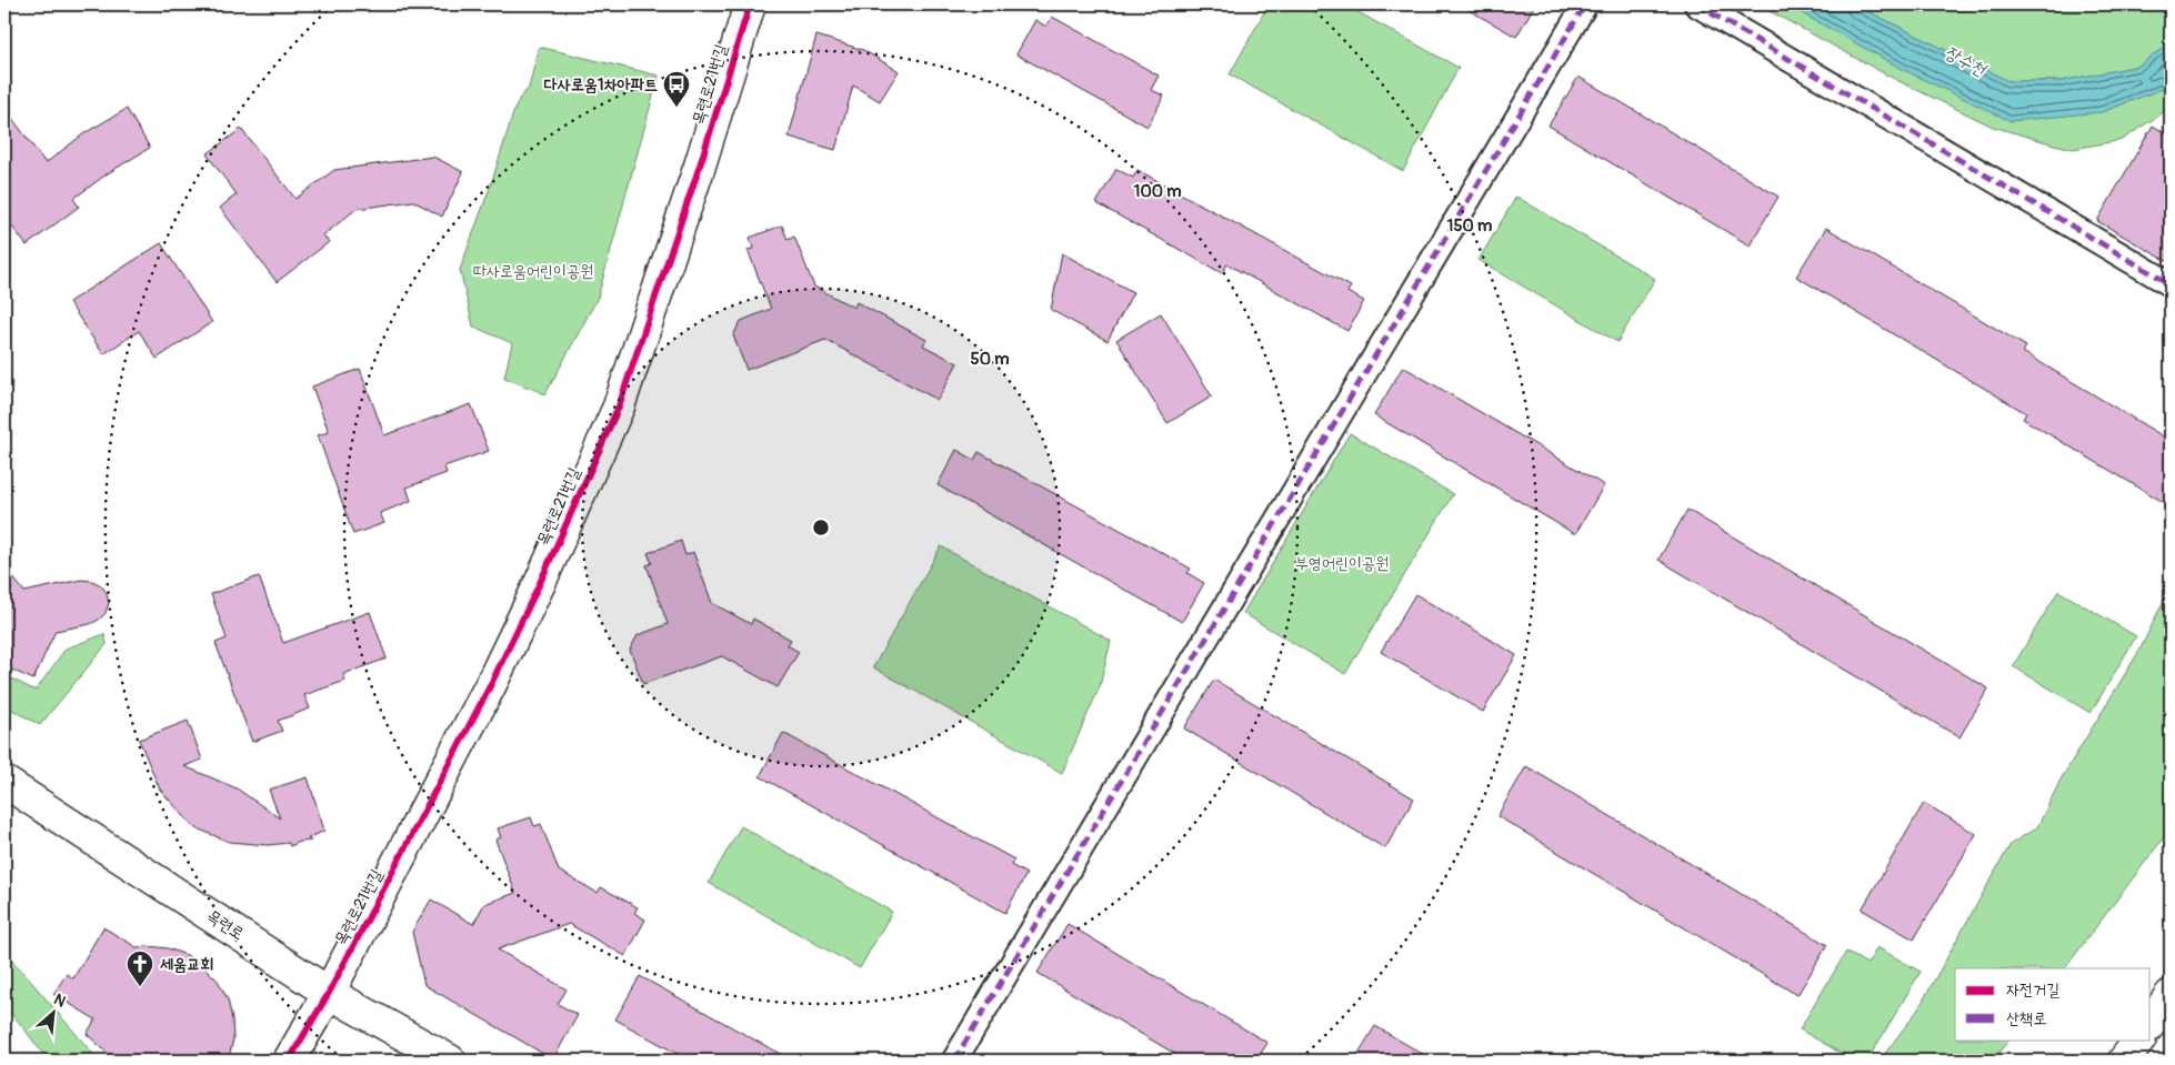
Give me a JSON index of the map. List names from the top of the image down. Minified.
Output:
{"streets":{"street":["목련로21번길","목련로"]},"crossings":[["목련로21번길","목련로"]],"water":["장수천"],"parks":["따사로움어린이공원","부영어린이공원"],"places":{"bus stop":["다사로움1차아파트"],"church":["세움교회"]},"legend":["자전거길","산책로"],"north":"top right","rings":["100 m","150 m","50 m"]}
